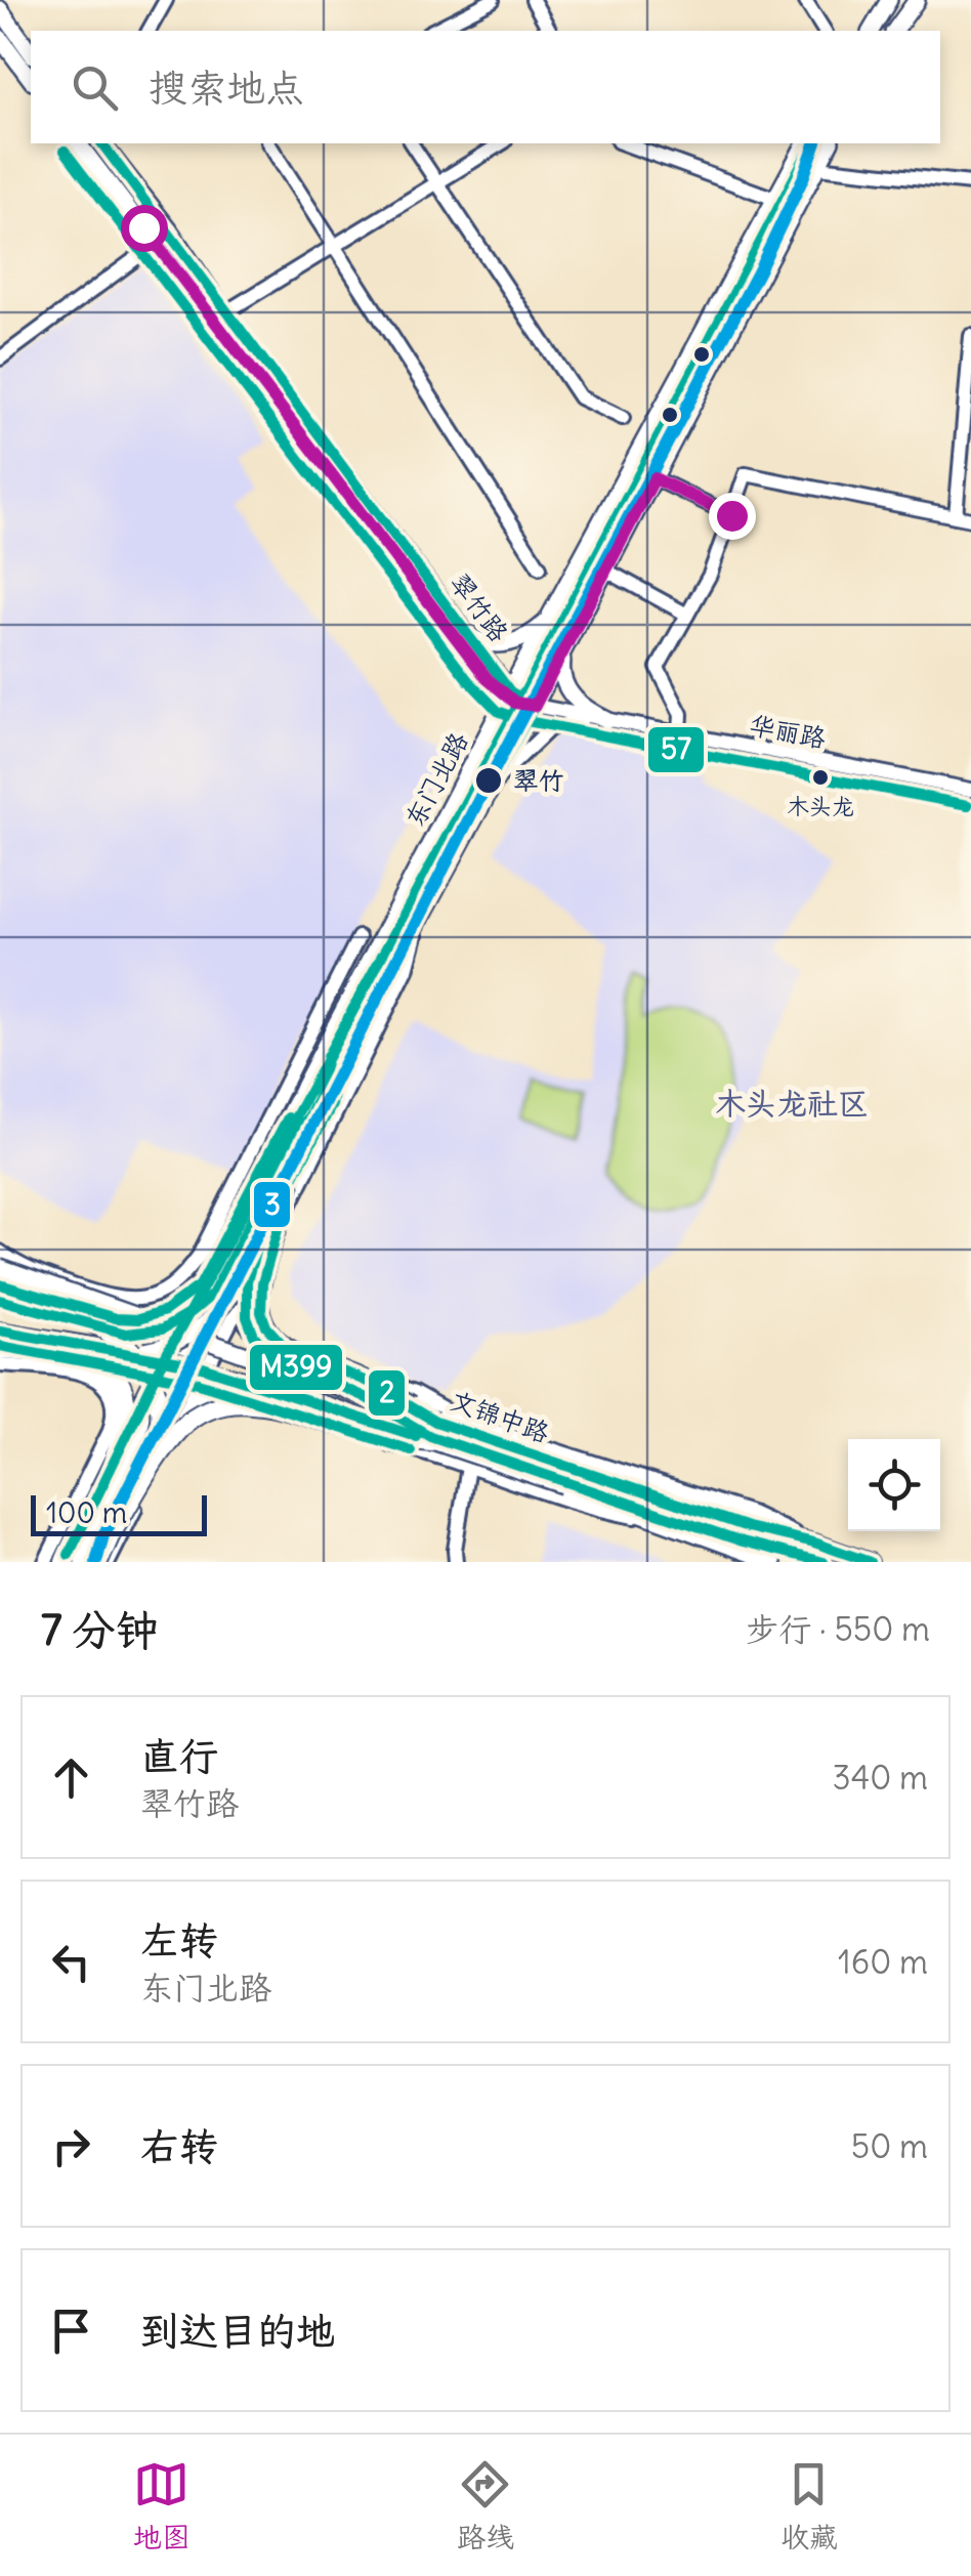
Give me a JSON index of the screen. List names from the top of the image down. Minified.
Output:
{"streets":{"main road":["翠竹路","东门北路","文锦中路"],"street":["华丽路"]},"crossings":[["翠竹路","东门北路"],["华丽路","东门北路"]],"districts":["木头龙社区"],"places":["木头龙","翠竹"],"lines":["transit line 3","transit line 2","transit line M399","transit line 57"],"scale_bar":"100 m","page":{"search":"搜索地点","scale":"100 m","heading":["7 分钟","步行 · 550 m"],"list":[["直行","翠竹路","340 m"],["左转","东门北路","160 m"],["右转","50 m"],"到达目的地"],"nav":["地图","路线","收藏"]}}
